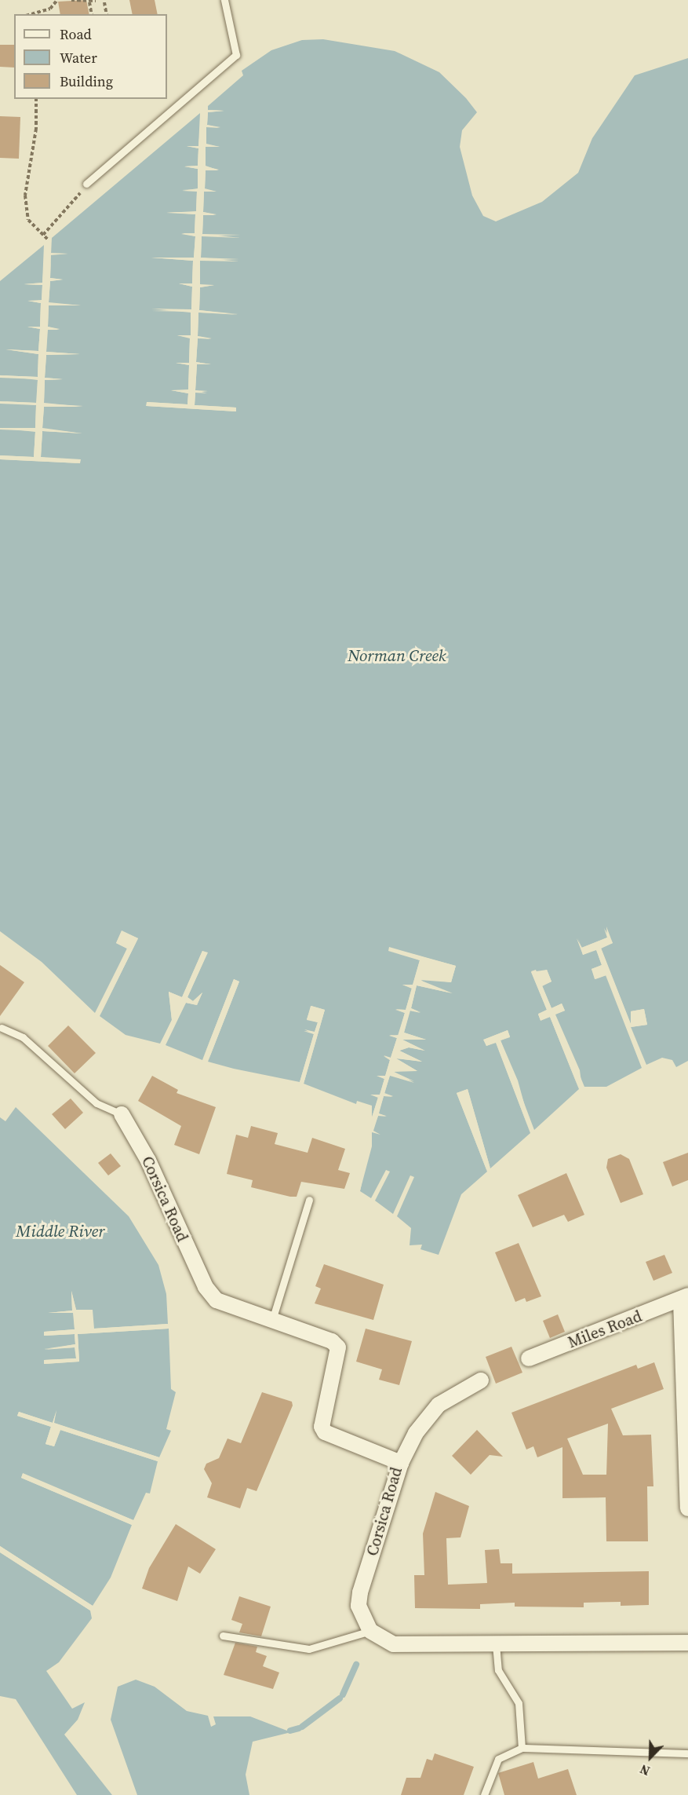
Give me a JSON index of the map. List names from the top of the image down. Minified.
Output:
{"streets":{"street":["Corsica Road","Miles Road"]},"water":["Norman Creek","Middle River"],"legend":["Road","Water","Building"],"north":"bottom left"}
